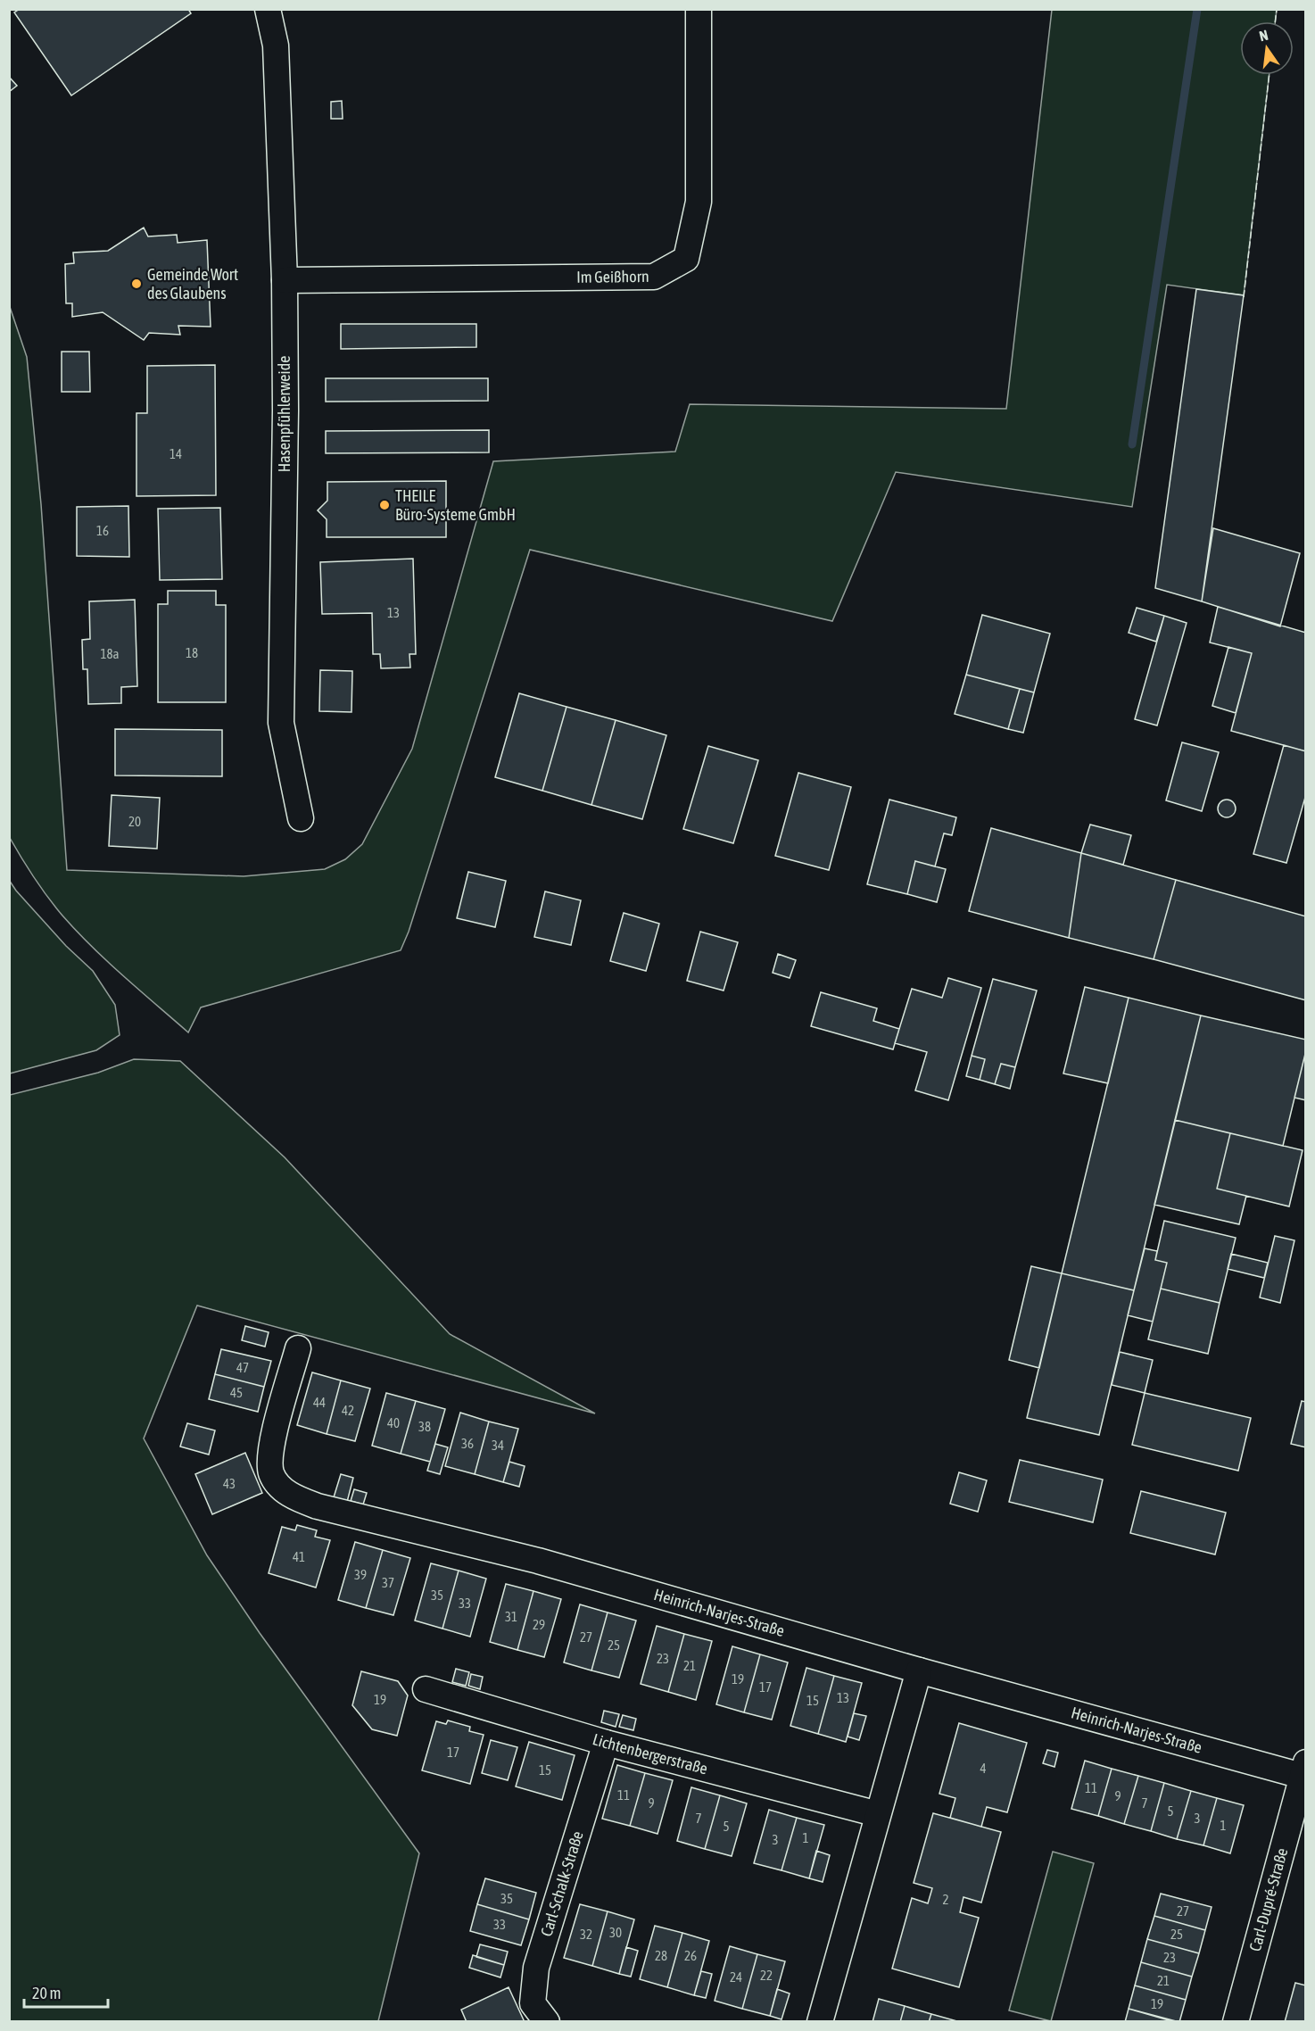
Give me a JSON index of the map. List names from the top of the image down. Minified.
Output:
{"streets":{"street":["Im Geißhorn","Hasenpfühlerweide","Heinrich-Narjes-Straße","Lichtenbergerstraße","Carl-Schalk-Straße","Carl-Dupré-Straße"]},"crossings":[["Im Geißhorn","Hasenpfühlerweide"],["Heinrich-Narjes-Straße","Carl-Dupré-Straße"],["Lichtenbergerstraße","Carl-Schalk-Straße"]],"places":["Gemeinde Wort des Glaubens","THEILE Büro-Systeme GmbH"],"house_numbers":["14","16","13","18","18a","20","47","45","44","42","40","38","36","34","43","41","39","37","35","33","31","29","27","25","23","21","19","17","13","19","15","17","4","15","11","11","9","9","7","5","7","3","1","5","1","3","35","2","27","33","30","32","25","28","26","23","22","24","21","19"],"scale_bar":"20 m","north":"top"}
